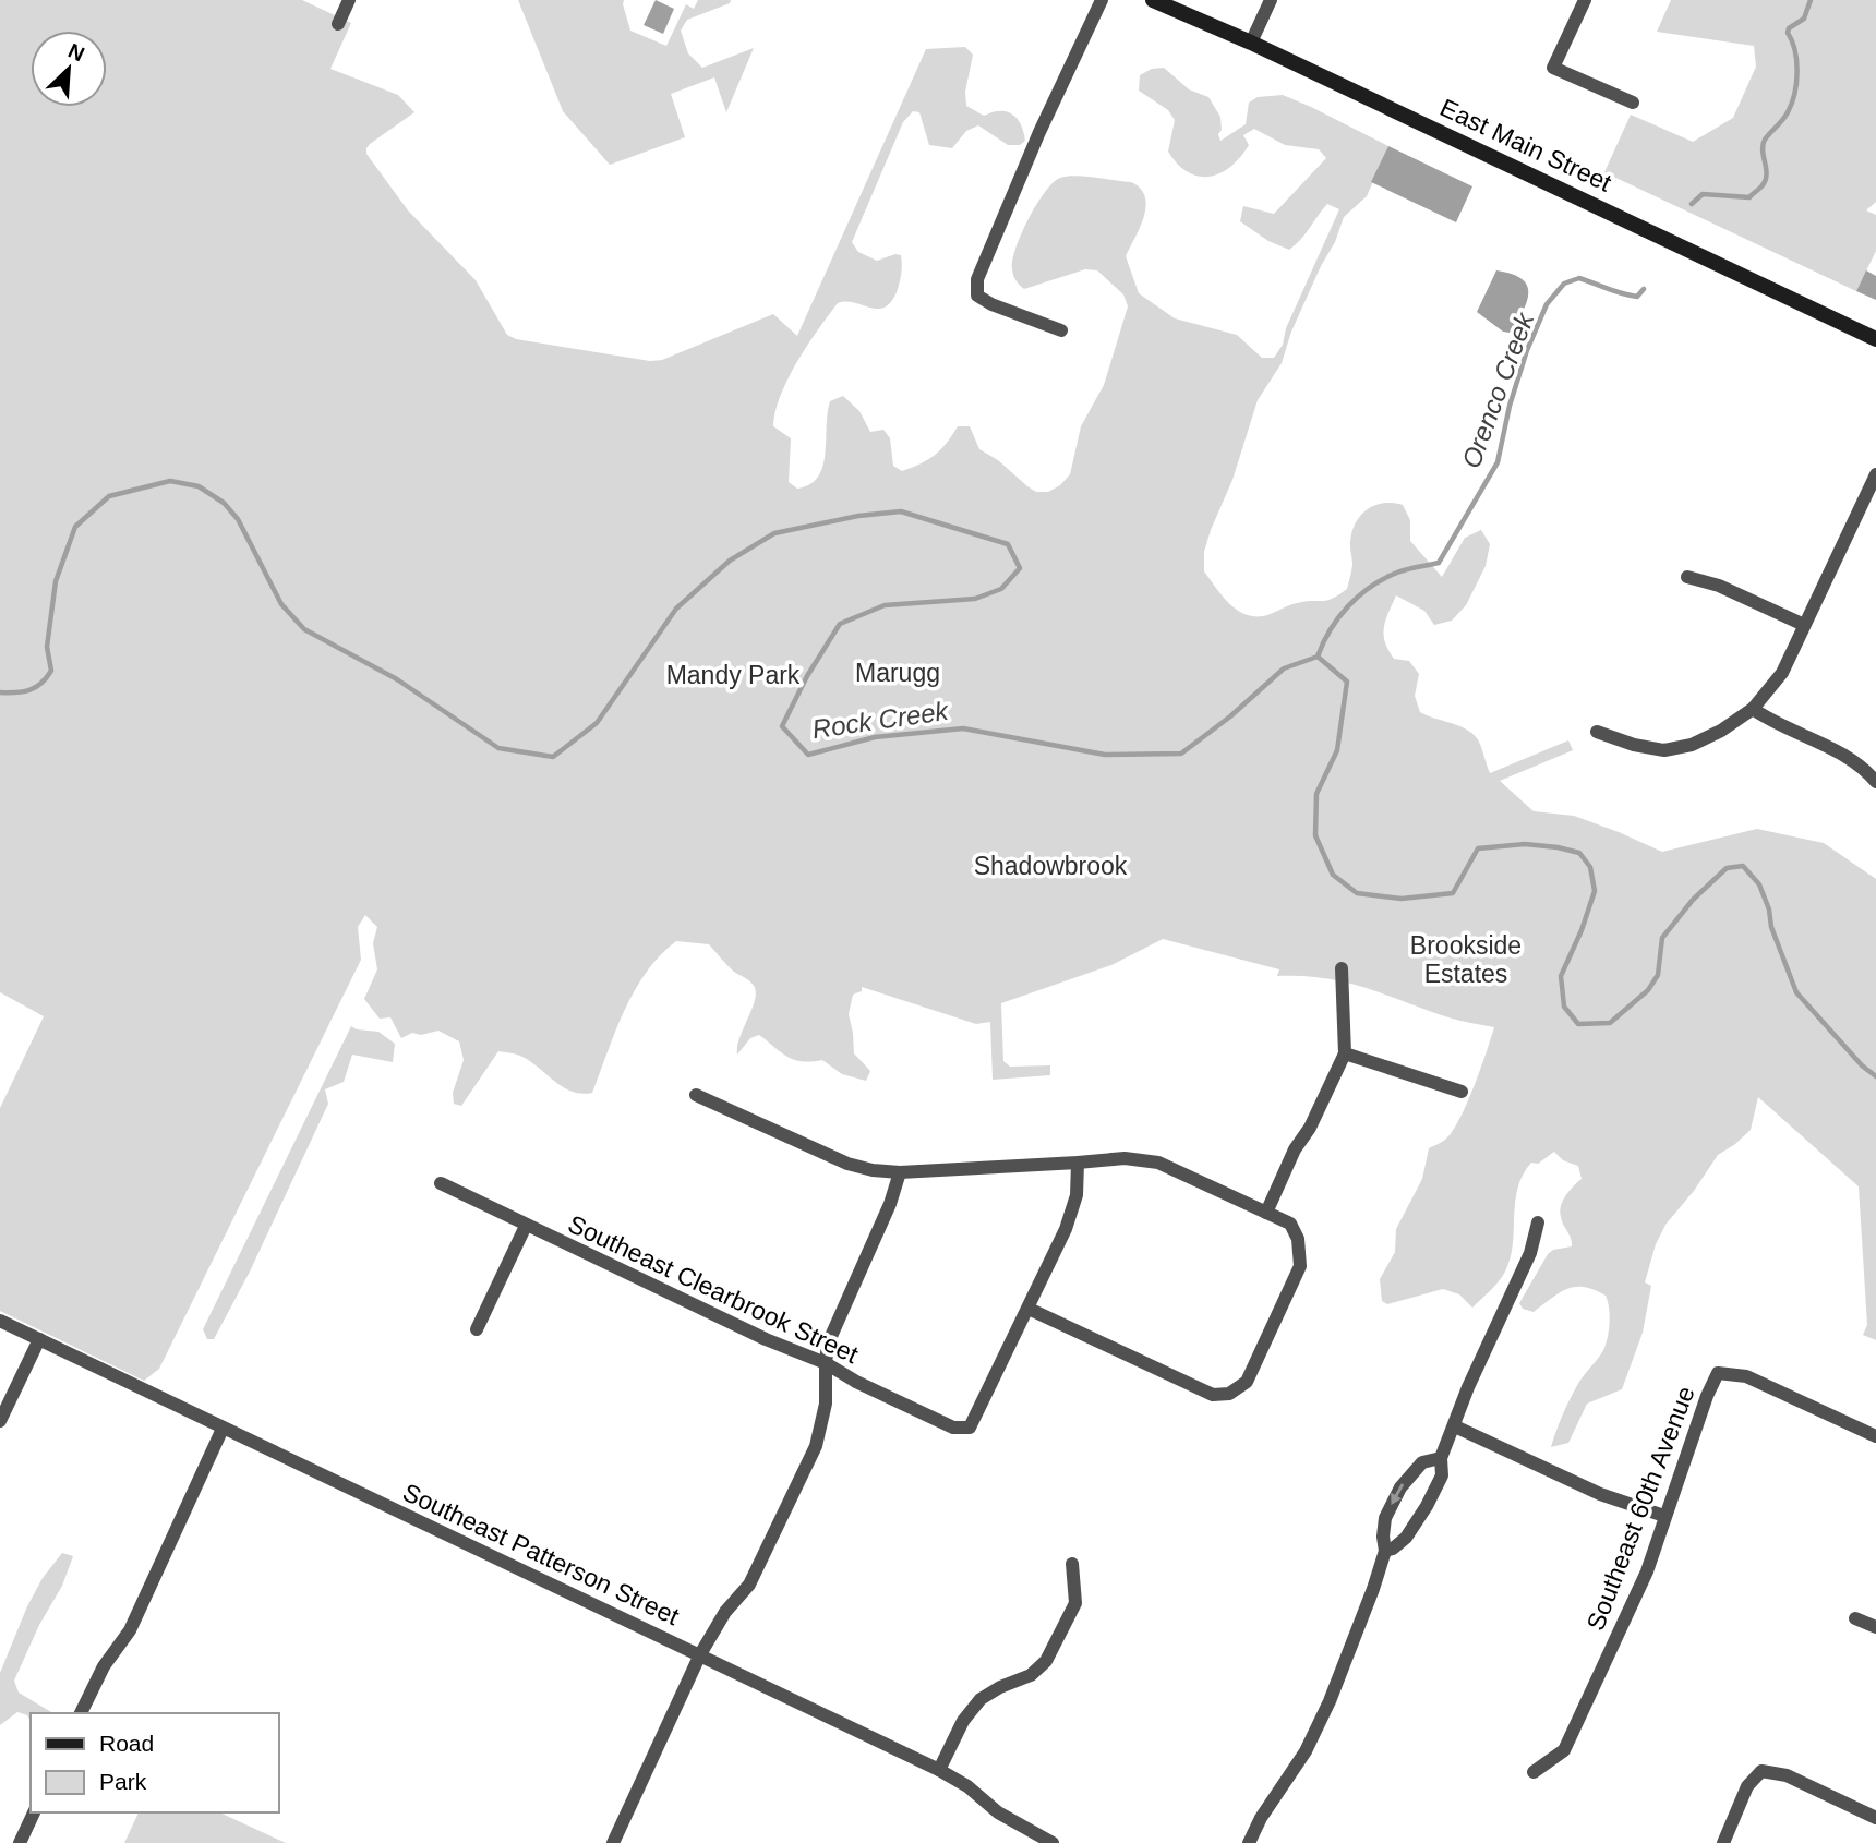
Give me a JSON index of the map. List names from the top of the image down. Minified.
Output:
{"streets":{"main road":["East Main Street"],"street":["Southeast Clearbrook Street","Southeast 60th Avenue","Southeast Patterson Street"]},"water":["Orenco Creek","Rock Creek"],"parks":["Marugg","Mandy Park","Shadowbrook","Brookside Estates"],"legend":["Road","Park"],"north":"top right"}
